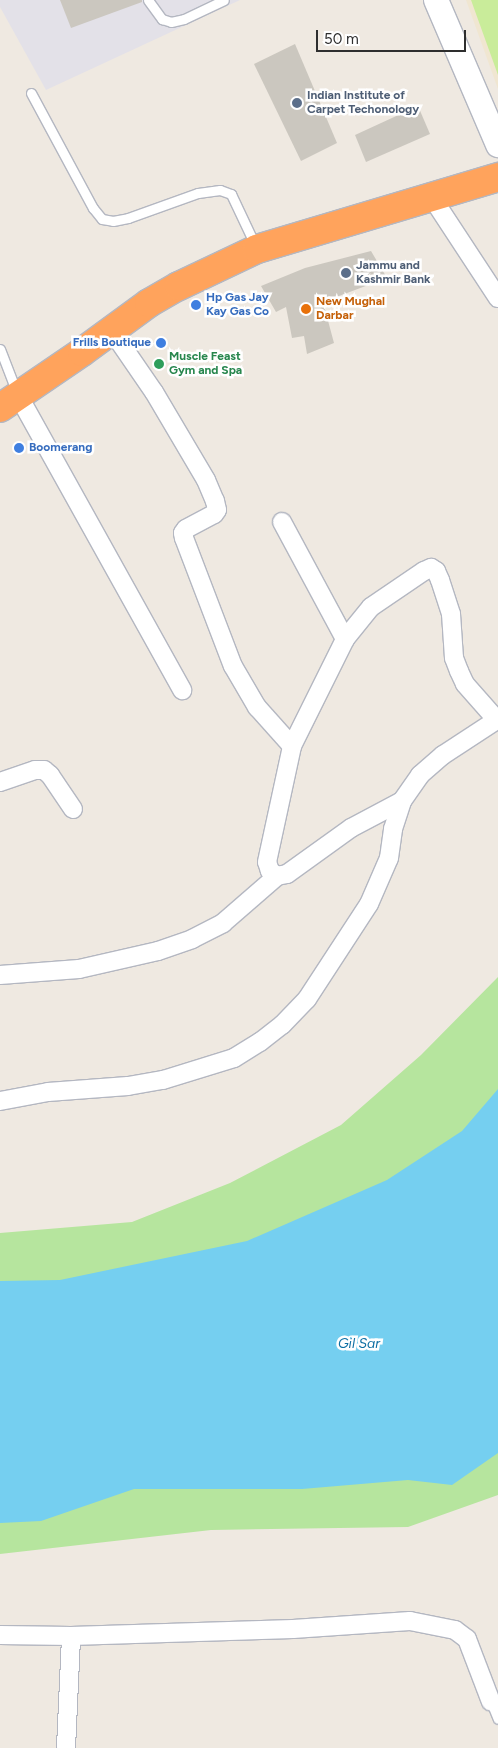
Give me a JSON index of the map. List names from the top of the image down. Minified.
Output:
{"water":["Gil Sar"],"places":["Indian Institute of Carpet Techonology","Jammu and Kashmir Bank","Hp Gas Jay Kay Gas Co","New Mughal Darbar","Frills Boutique","Muscle Feast Gym and Spa","Boomerang"],"scale_bar":"50 m"}
